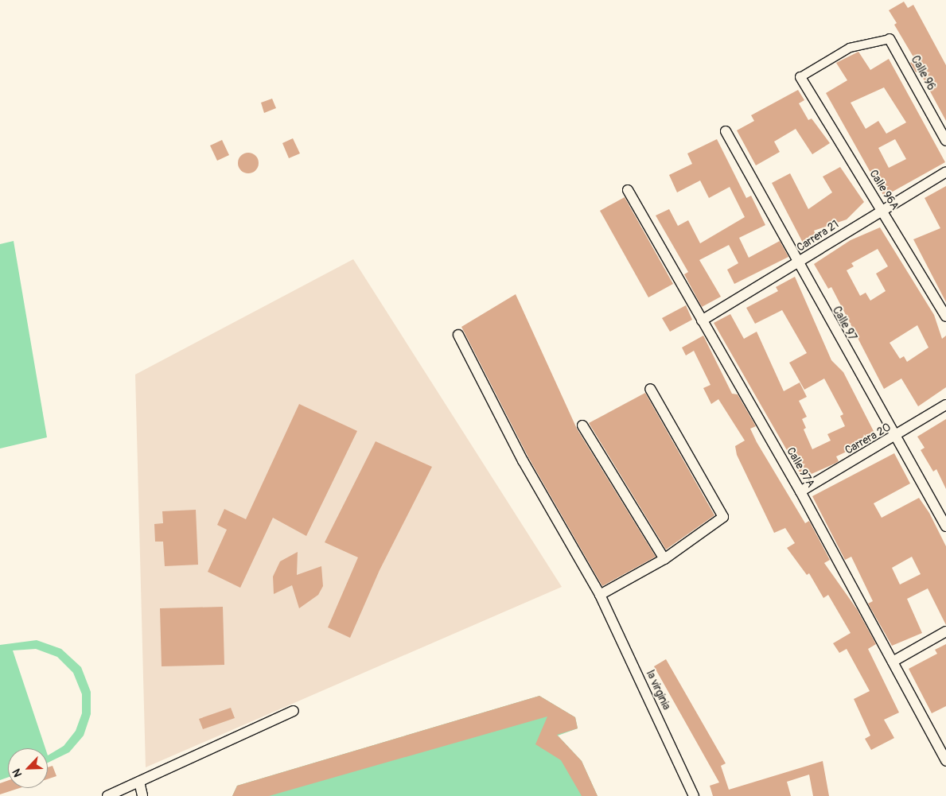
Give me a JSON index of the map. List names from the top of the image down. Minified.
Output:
{"streets":{"street":["Calle 96","Calle 96A","Carrera 21","Calle 97","Carrera 20","Calle 97A","la virginia"]},"crossings":[["Calle 96A","Carrera 21"],["Carrera 21","Calle 97"],["Carrera 21","Calle 97A"],["Calle 97","Carrera 20"],["Carrera 20","Calle 97A"]],"north":"bottom left"}
